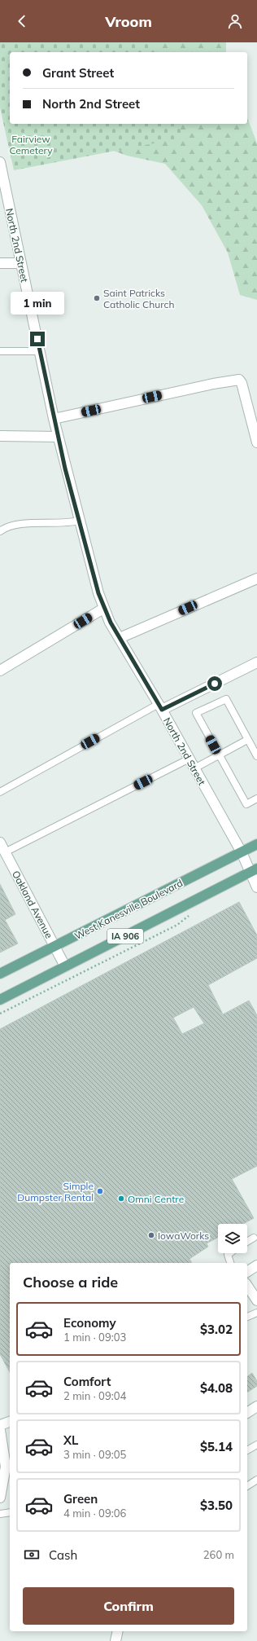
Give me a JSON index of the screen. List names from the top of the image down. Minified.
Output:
{"streets":{"main road":["West Kanesville Boulevard","IA 906"],"street":["North 2nd Street","Oakland Avenue"]},"crossings":[["North 2nd Street","West Kanesville Boulevard"],["North 2nd Street","IA 906"],["Oakland Avenue","West Kanesville Boulevard"],["Oakland Avenue","IA 906"]],"parks":["Fairview Cemetery"],"places":["Saint Patricks Catholic Church","Simple Dumpster Rental","Omni Centre","IowaWorks"],"page":{"header":"Vroom","banner":["Grant Street","North 2nd Street"],"bubble":"1 min","heading":"Choose a ride","list":[{"name":"Economy","note":"1 min · 09:03","value":"$3.02"},{"name":"Comfort","note":"2 min · 09:04","value":"$4.08"},{"name":"XL","note":"3 min · 09:05","value":"$5.14"},{"name":"Green","note":"4 min · 09:06","value":"$3.50"}],"pay":["Cash","260 m"],"buttons":"Confirm"}}
